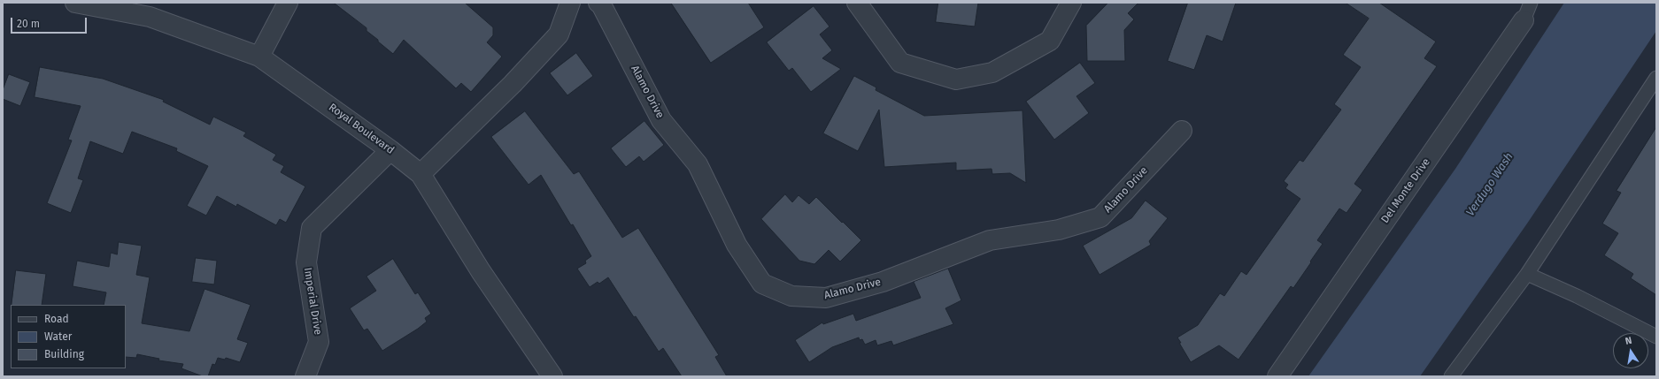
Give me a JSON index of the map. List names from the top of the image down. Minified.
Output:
{"streets":{"street":["Alamo Drive","Royal Boulevard","Del Monte Drive","Imperial Drive"]},"crossings":[["Royal Boulevard","Imperial Drive"]],"water":["Verdugo Wash"],"legend":["Road","Water","Building"],"scale_bar":"20 m","north":"top"}
